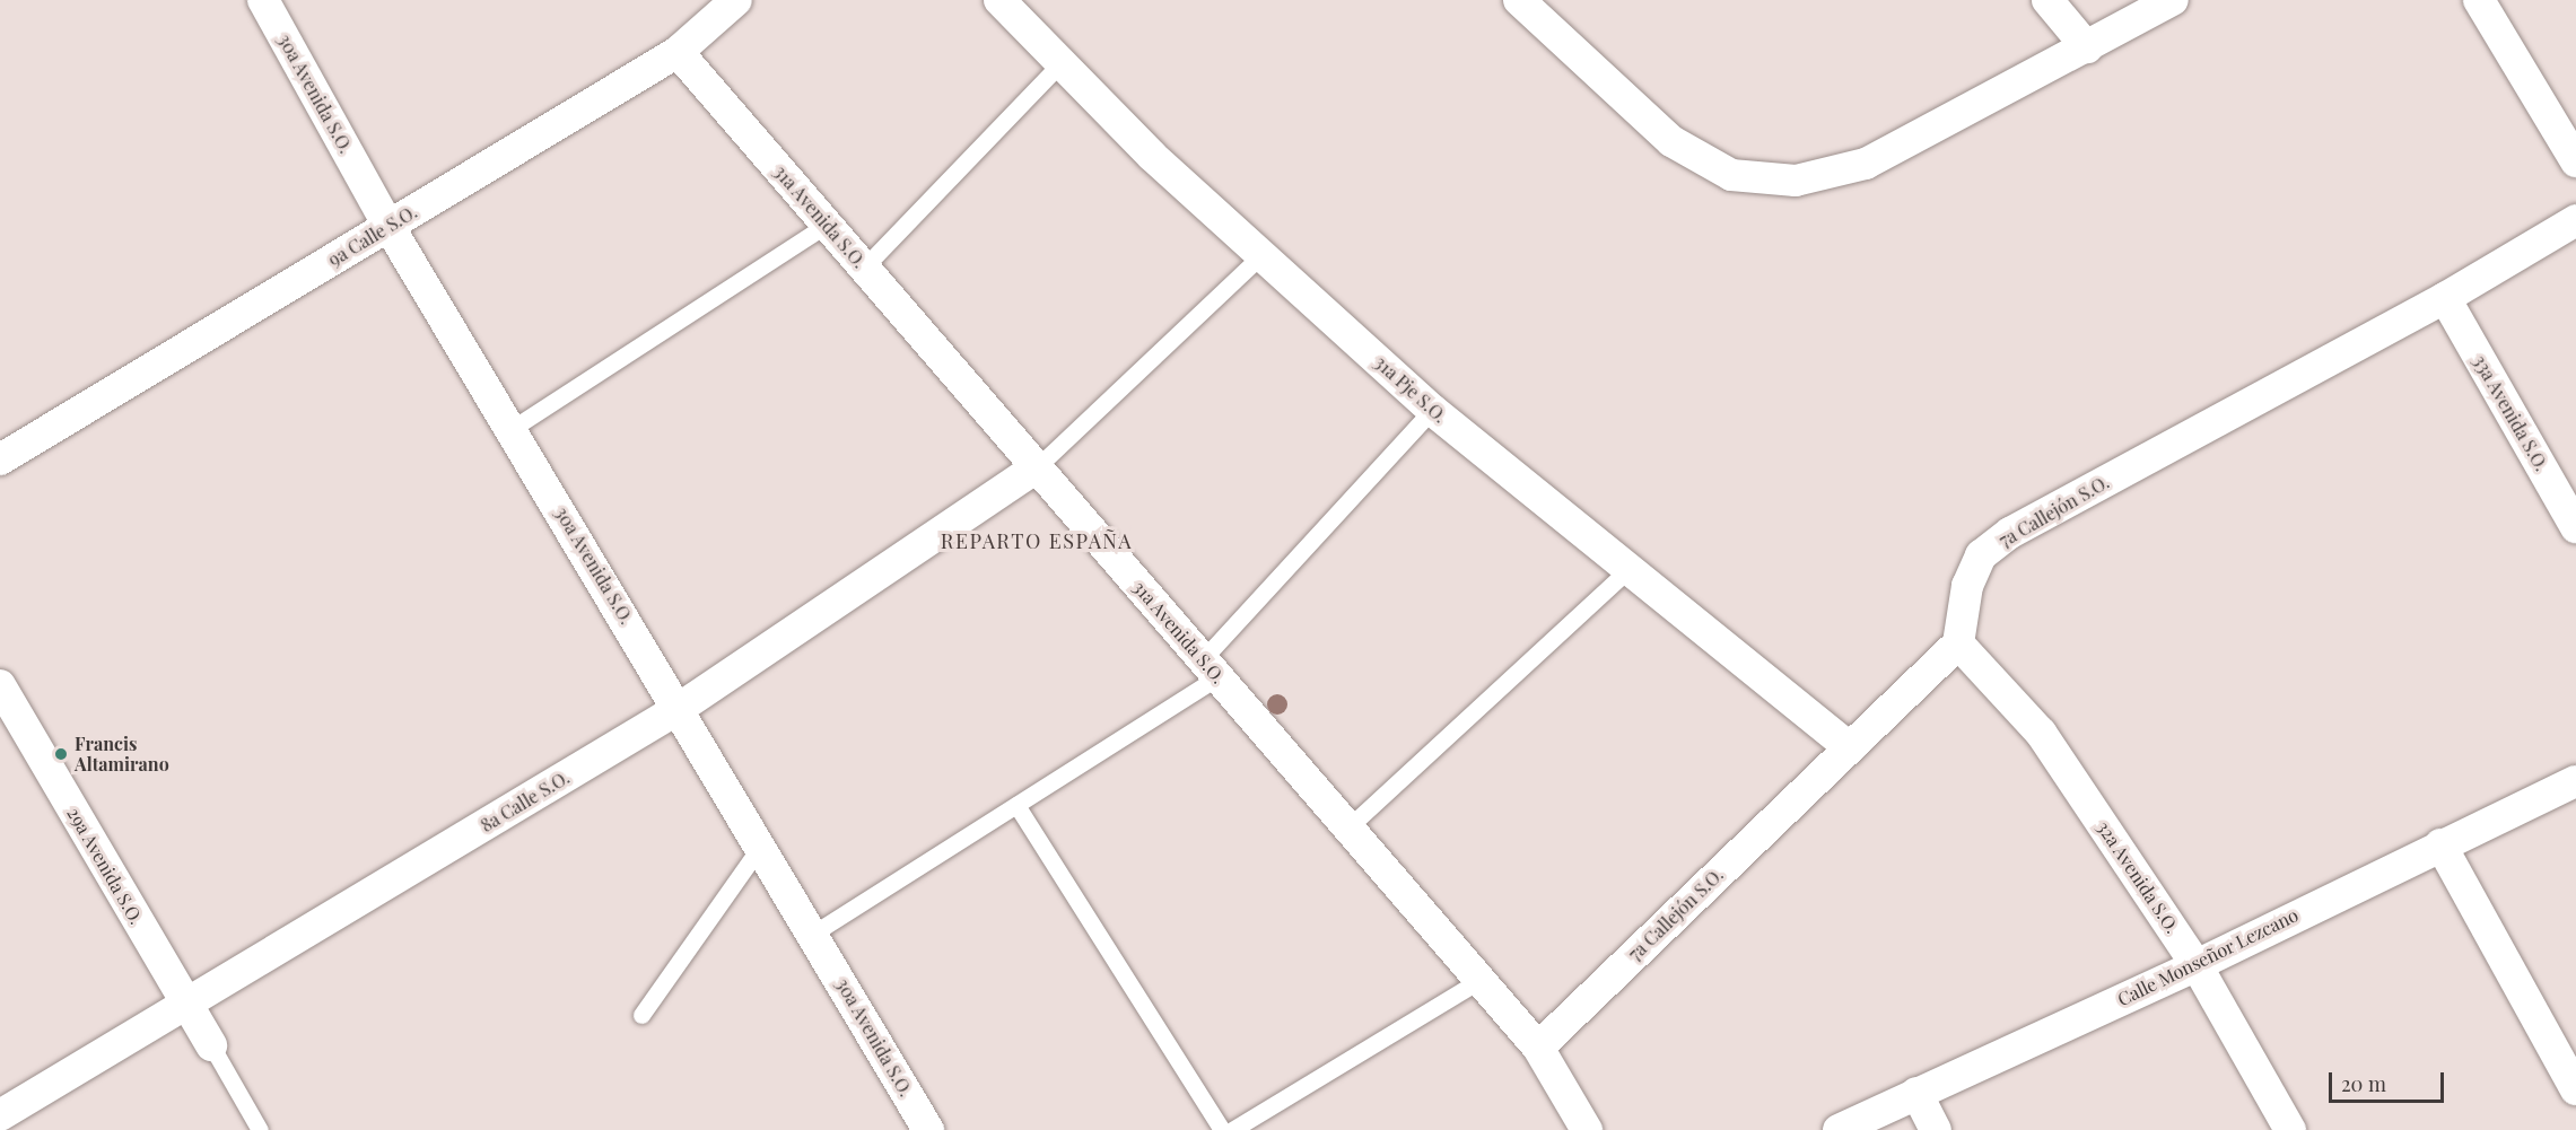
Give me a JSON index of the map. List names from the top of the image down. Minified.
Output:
{"streets":{"street":["30a Avenida S.O.","31a Avenida S.O.","9a Calle S.O.","31a Pje S.O.","33a Avenida S.O.","7a Callejón S.O.","8a Calle S.O.","29a Avenida S.O.","32a Avenida S.O.","Calle Monseñor Lezcano"]},"crossings":[["30a Avenida S.O.","9a Calle S.O."],["30a Avenida S.O.","8a Calle S.O."],["31a Avenida S.O.","9a Calle S.O."],["31a Avenida S.O.","7a Callejón S.O."],["31a Avenida S.O.","8a Calle S.O."],["31a Pje S.O.","7a Callejón S.O."],["33a Avenida S.O.","7a Callejón S.O."],["7a Callejón S.O.","32a Avenida S.O."],["8a Calle S.O.","29a Avenida S.O."],["32a Avenida S.O.","Calle Monseñor Lezcano"]],"districts":["REPARTO ESPAÑA"],"places":["Francis Altamirano"],"scale_bar":"20 m"}
